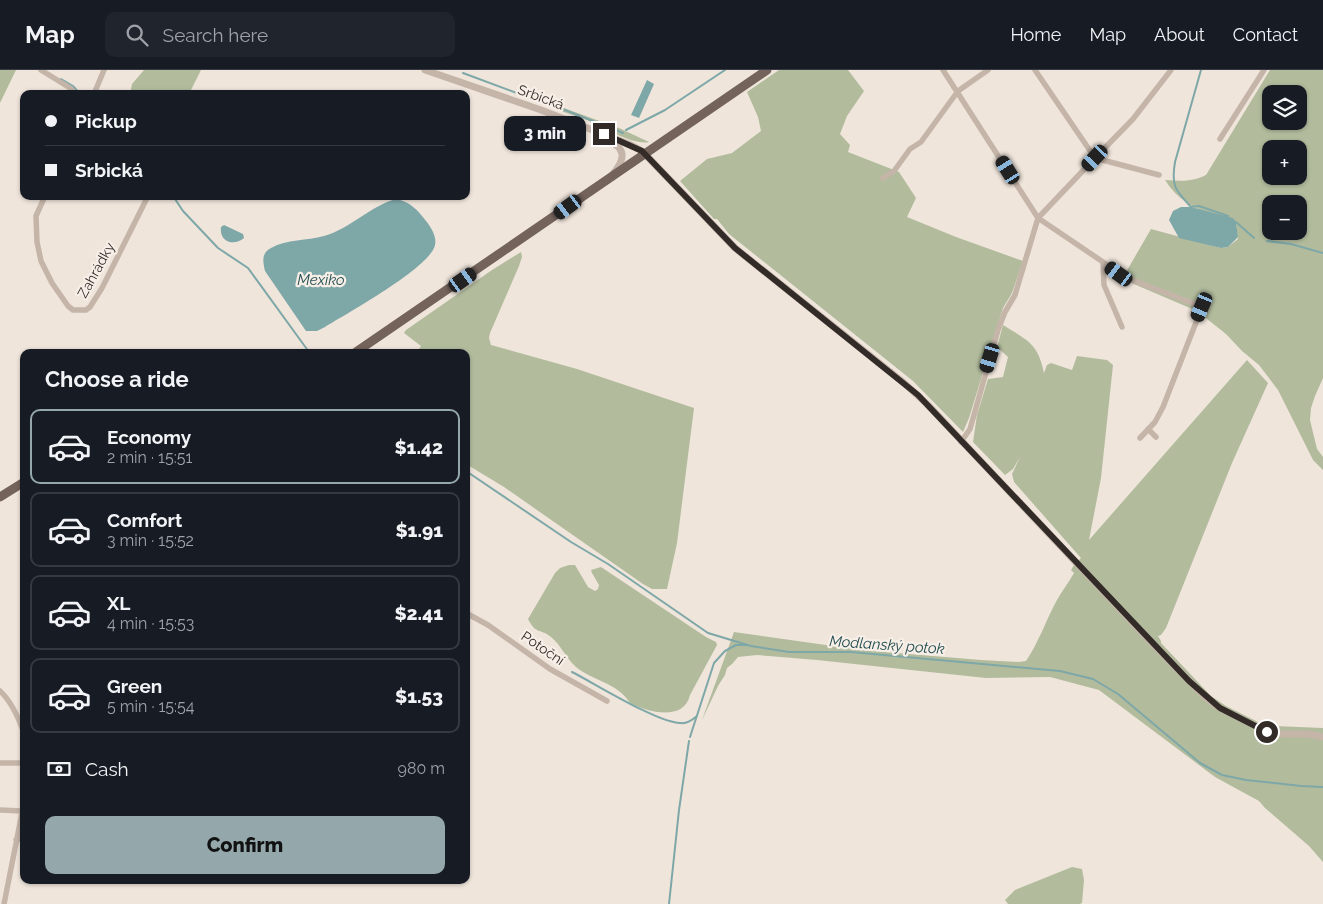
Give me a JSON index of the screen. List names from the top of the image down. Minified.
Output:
{"streets":{"street":["Srbická","Zahrádky","Potoční"]},"water":["Mexiko","Modlanský potok"],"page":{"header":"Map","search":"Search here","nav":["Home","Map","About","Contact"],"map_buttons":["+","−"],"banner":["Pickup","Srbická"],"bubble":"3 min","heading":"Choose a ride","list":[{"name":"Economy","note":"2 min · 15:51","value":"$1.42"},{"name":"Comfort","note":"3 min · 15:52","value":"$1.91"},{"name":"XL","note":"4 min · 15:53","value":"$2.41"},{"name":"Green","note":"5 min · 15:54","value":"$1.53"}],"pay":["Cash","980 m"],"buttons":"Confirm"}}
